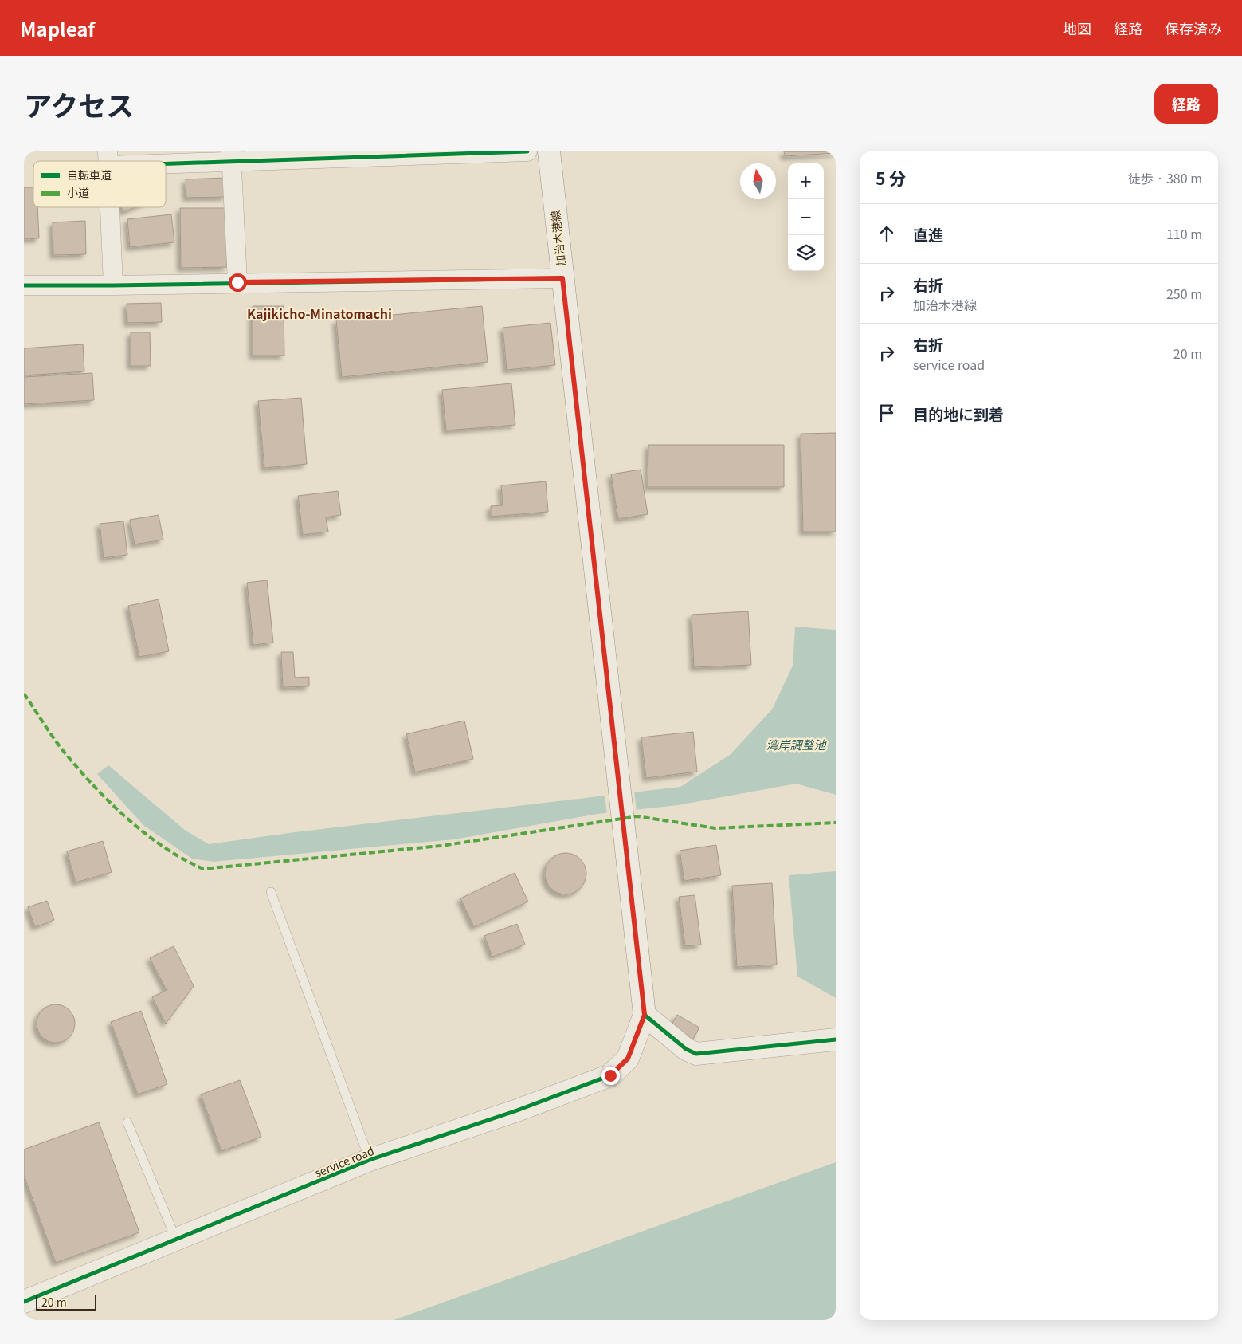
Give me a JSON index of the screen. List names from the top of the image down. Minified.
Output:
{"streets":{"street":["加治木港線","service road"]},"crossings":[["加治木港線","service road"]],"districts":["Kajikicho-Minatomachi"],"water":["湾岸調整池"],"legend":["自転車道","小道"],"scale_bar":"20 m","north":"top","page":{"header":"Mapleaf","nav":["地図","経路","保存済み"],"title":"アクセス","buttons":"経路","heading":["5 分","徒歩 · 380 m"],"map_buttons":["+","−"],"list":[["直進","110 m"],["右折","加治木港線","250 m"],["右折","service road","20 m"],"目的地に到着"],"scale":"20 m"}}
